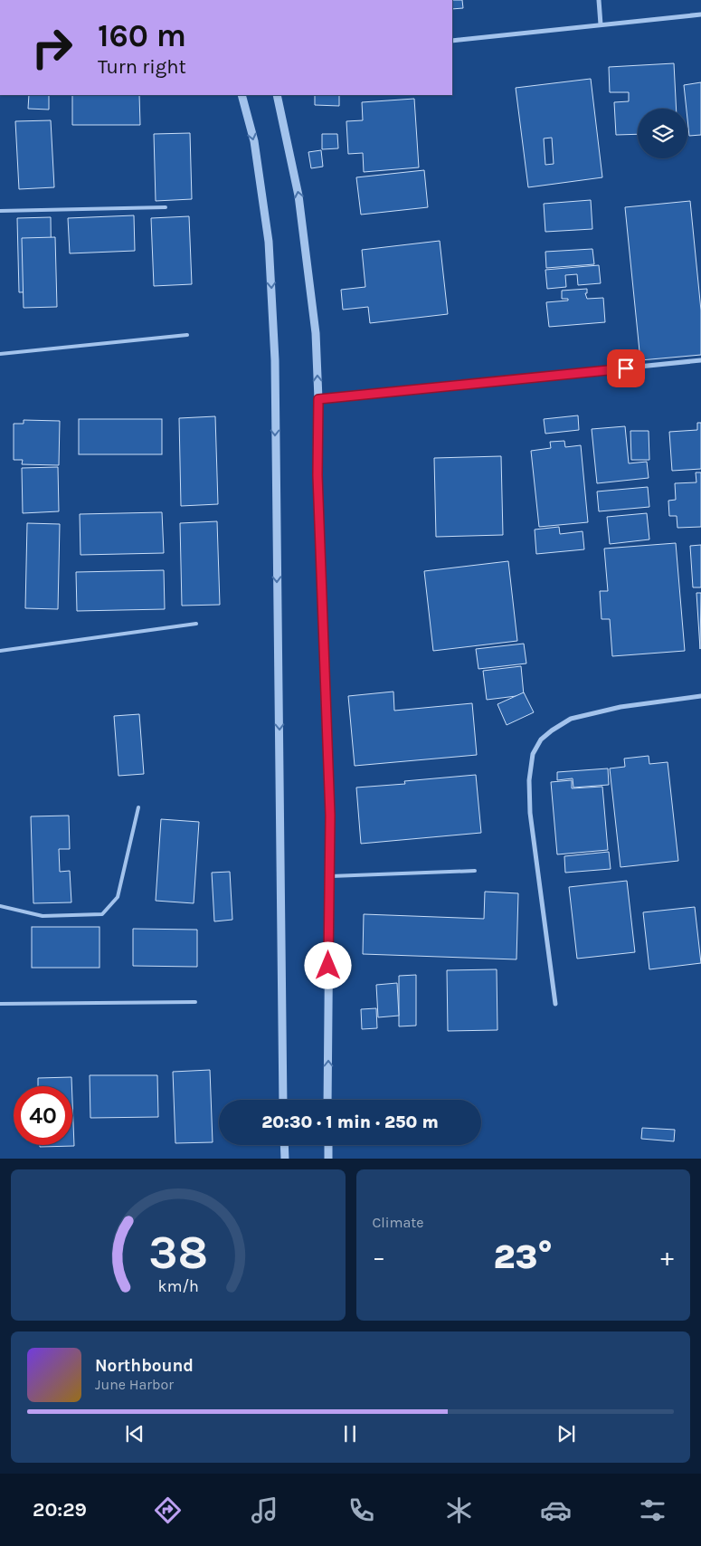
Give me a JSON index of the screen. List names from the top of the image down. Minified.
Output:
{"page":{"turn":["160 m","Turn right"],"limit":"40","trip":"20:30 · 1 min · 250 m","tile":"Climate","heat":["−","23°","+"],"song":["Northbound","June Harbor"],"tabs":"20:29","gauge":["38","km/h"]}}
